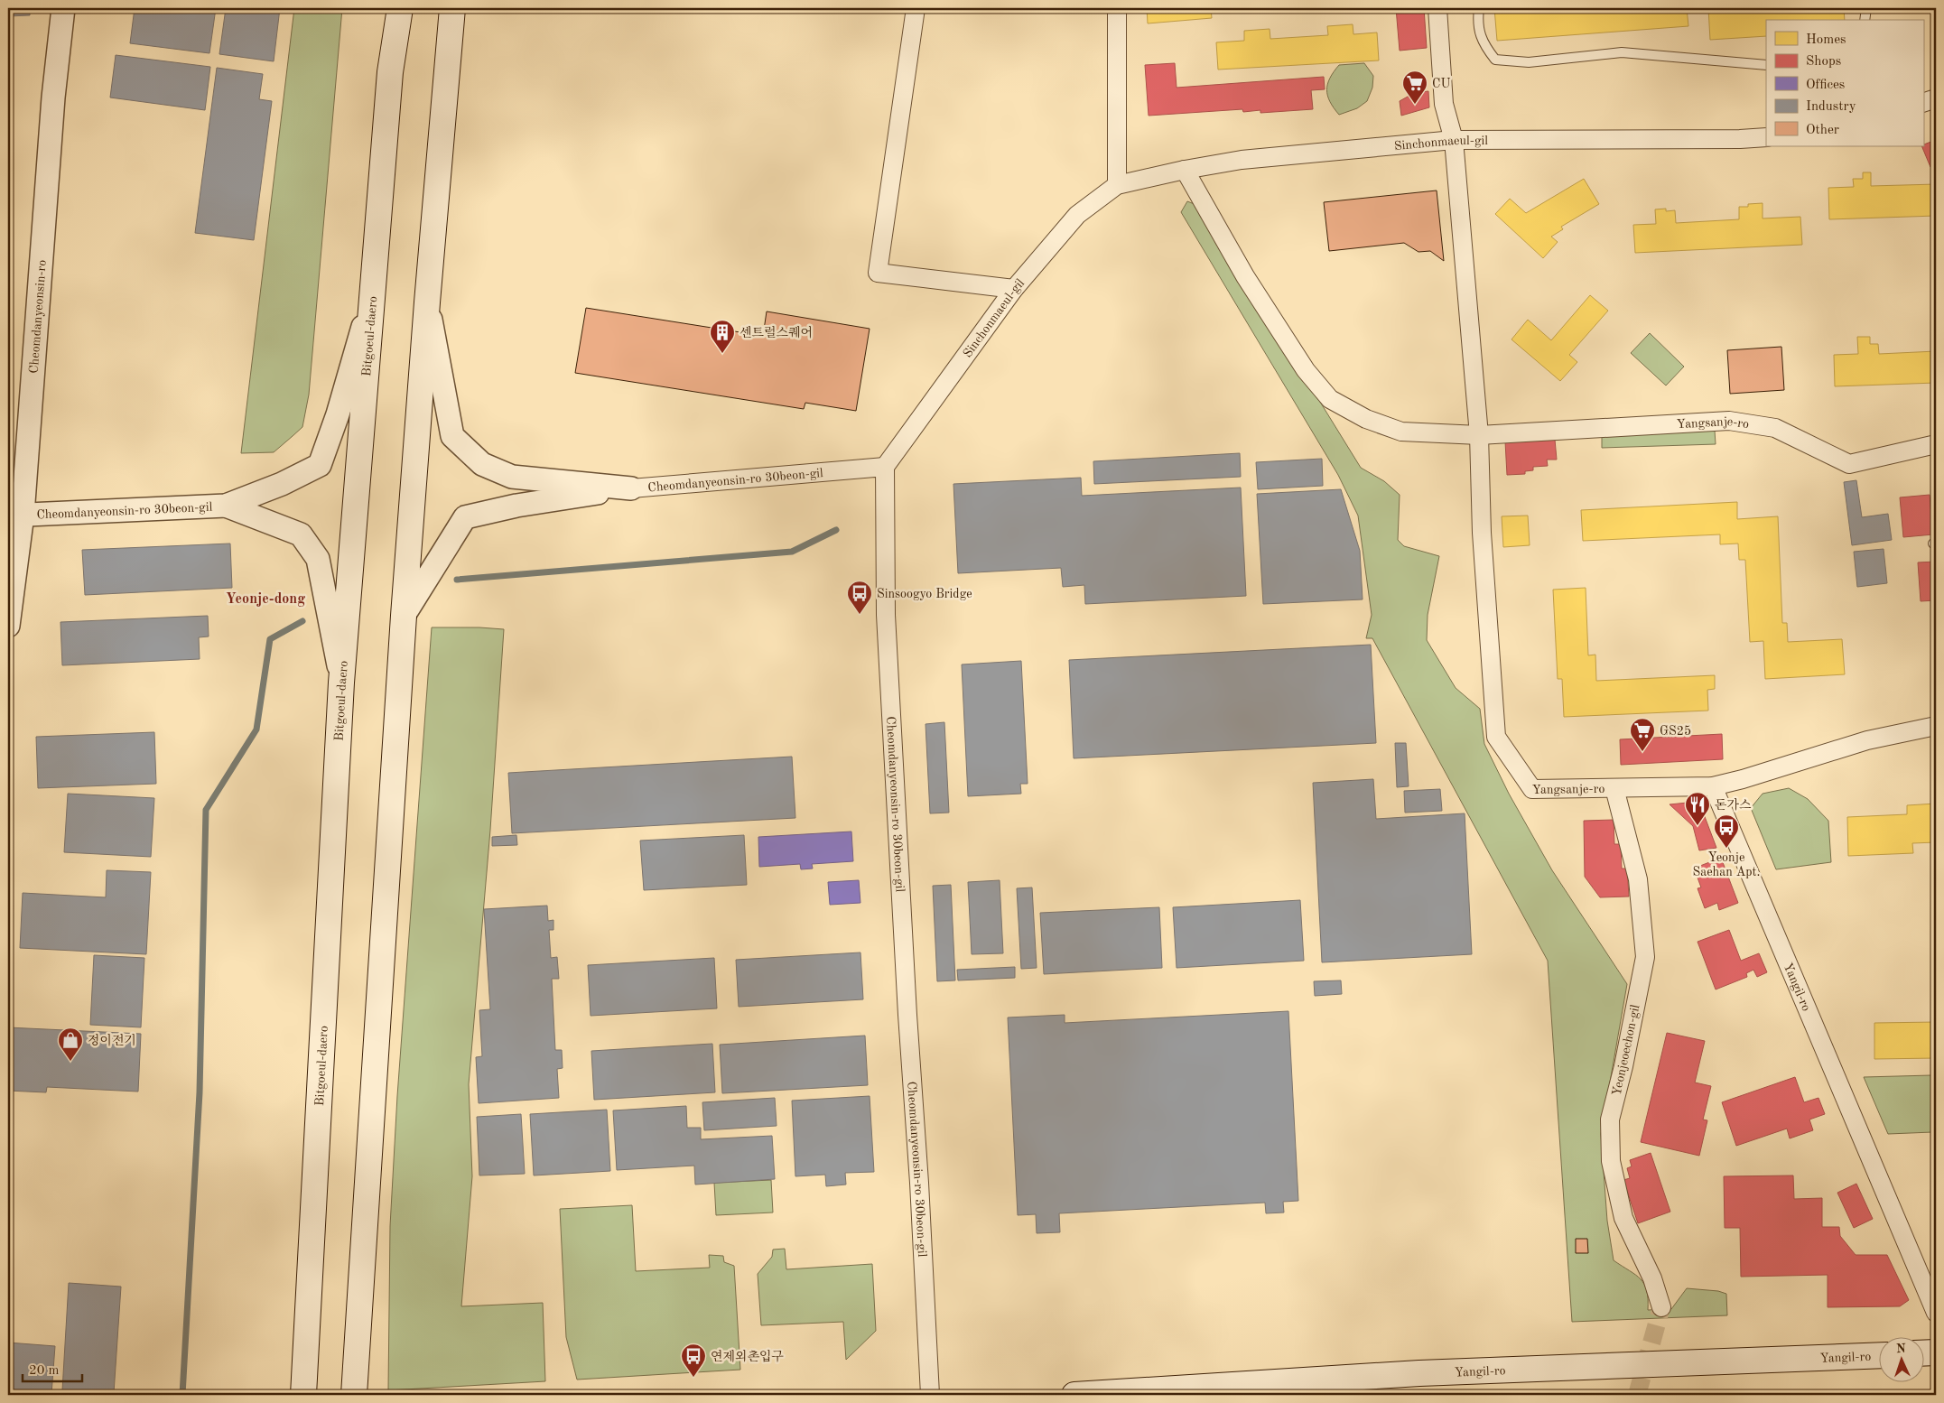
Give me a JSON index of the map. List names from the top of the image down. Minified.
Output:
{"streets":{"main road":["Bitgoeul-daero","Yangil-ro"],"street":["Sinchonmaeul-gil","Cheomdanyeonsin-ro","Yangsanje-ro","Cheomdanyeonsin-ro 30beon-gil","Yeonjeoechon-gil"]},"crossings":[["Sinchonmaeul-gil","Yangsanje-ro"],["Sinchonmaeul-gil","Cheomdanyeonsin-ro 30beon-gil"],["Cheomdanyeonsin-ro","Cheomdanyeonsin-ro 30beon-gil"],["Yangsanje-ro","Yangil-ro"],["Yangsanje-ro","Yeonjeoechon-gil"]],"districts":["Yeonje-dong"],"places":{"supermarket":["CU","GS25"],"building":["센트럴스퀘어"],"bus stop":["Sinsoogyo Bridge","Yeonje Saehan Apt.","연제외촌입구"],"restaurant":["돈가스"],"shop":["정이전기"]},"legend":["Homes","Shops","Offices","Industry","Other"],"scale_bar":"20 m","north":"top"}
